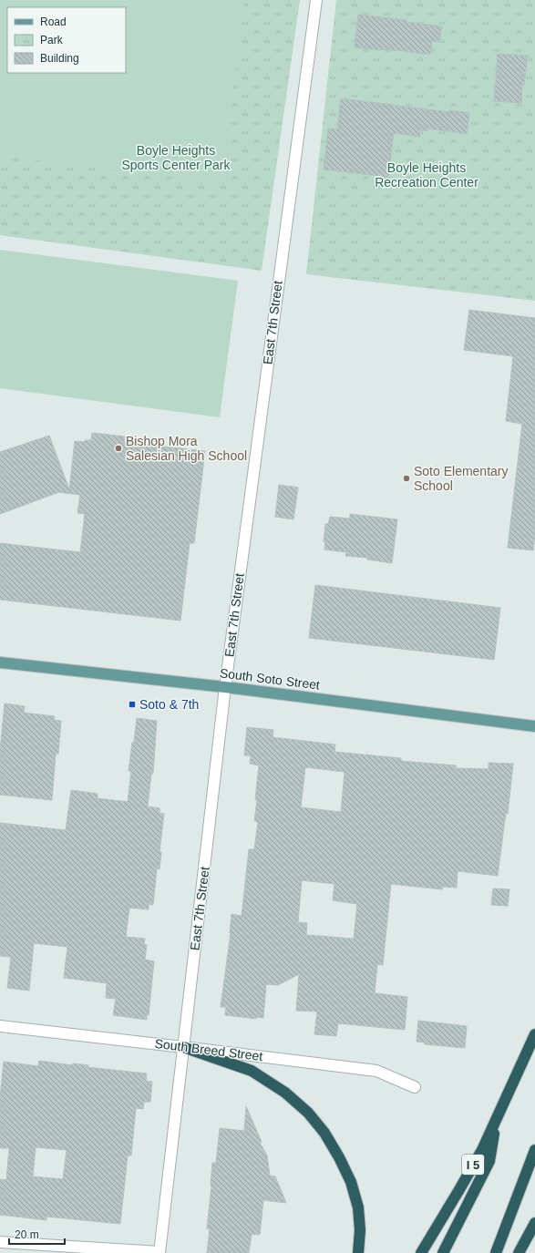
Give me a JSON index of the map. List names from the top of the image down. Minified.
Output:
{"streets":{"highway":["I 5"],"main road":["South Soto Street"],"street":["East 7th Street","South Breed Street"]},"crossings":[["East 7th Street","South Soto Street"],["East 7th Street","South Breed Street"]],"parks":["Boyle Heights Sports Center Park","Boyle Heights Recreation Center"],"places":{"other":["Bishop Mora Salesian High School","Soto Elementary School"],"transit":["Soto & 7th"]},"legend":["Road","Park","Building"],"scale_bar":"20 m"}
